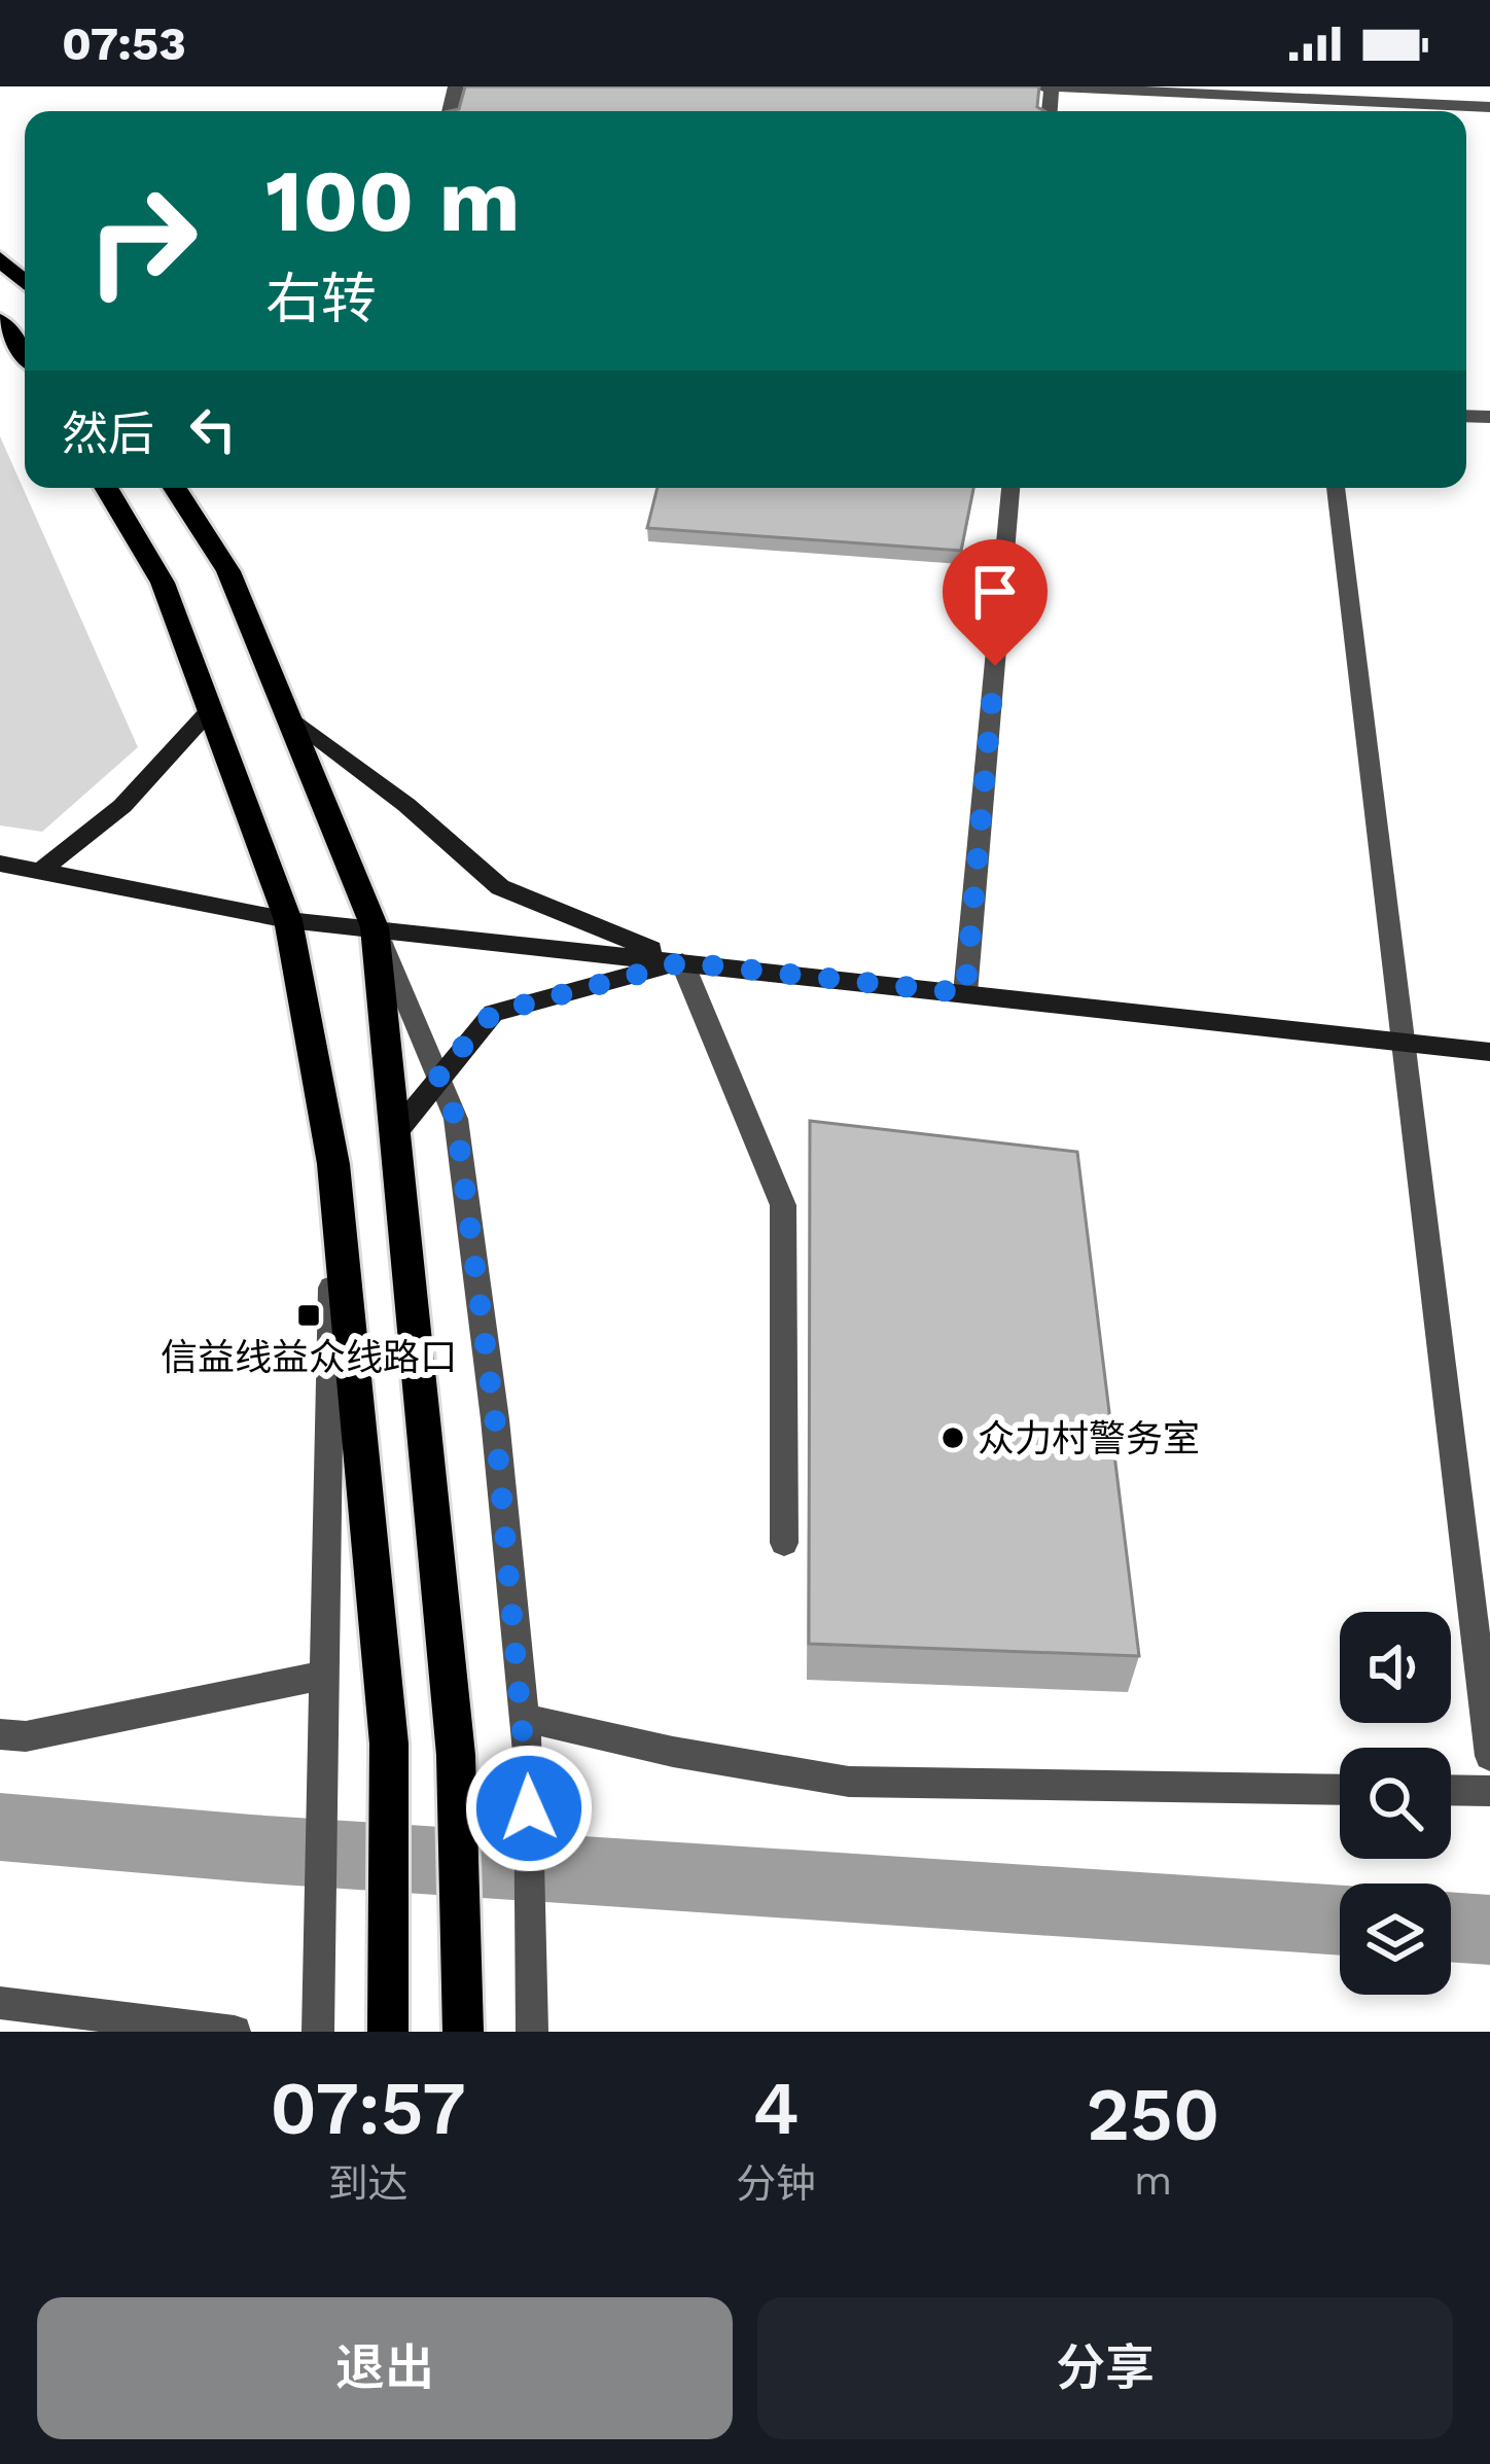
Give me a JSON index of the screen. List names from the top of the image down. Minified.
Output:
{"places":{"transit":["信益线益众线路口"],"other":["众力村警务室"]},"page":{"status":"07:53","turn":["100 m","右转"],"then":"然后","eta":["07:57","到达","4","分钟","250","m"],"buttons":["退出","分享"]}}
